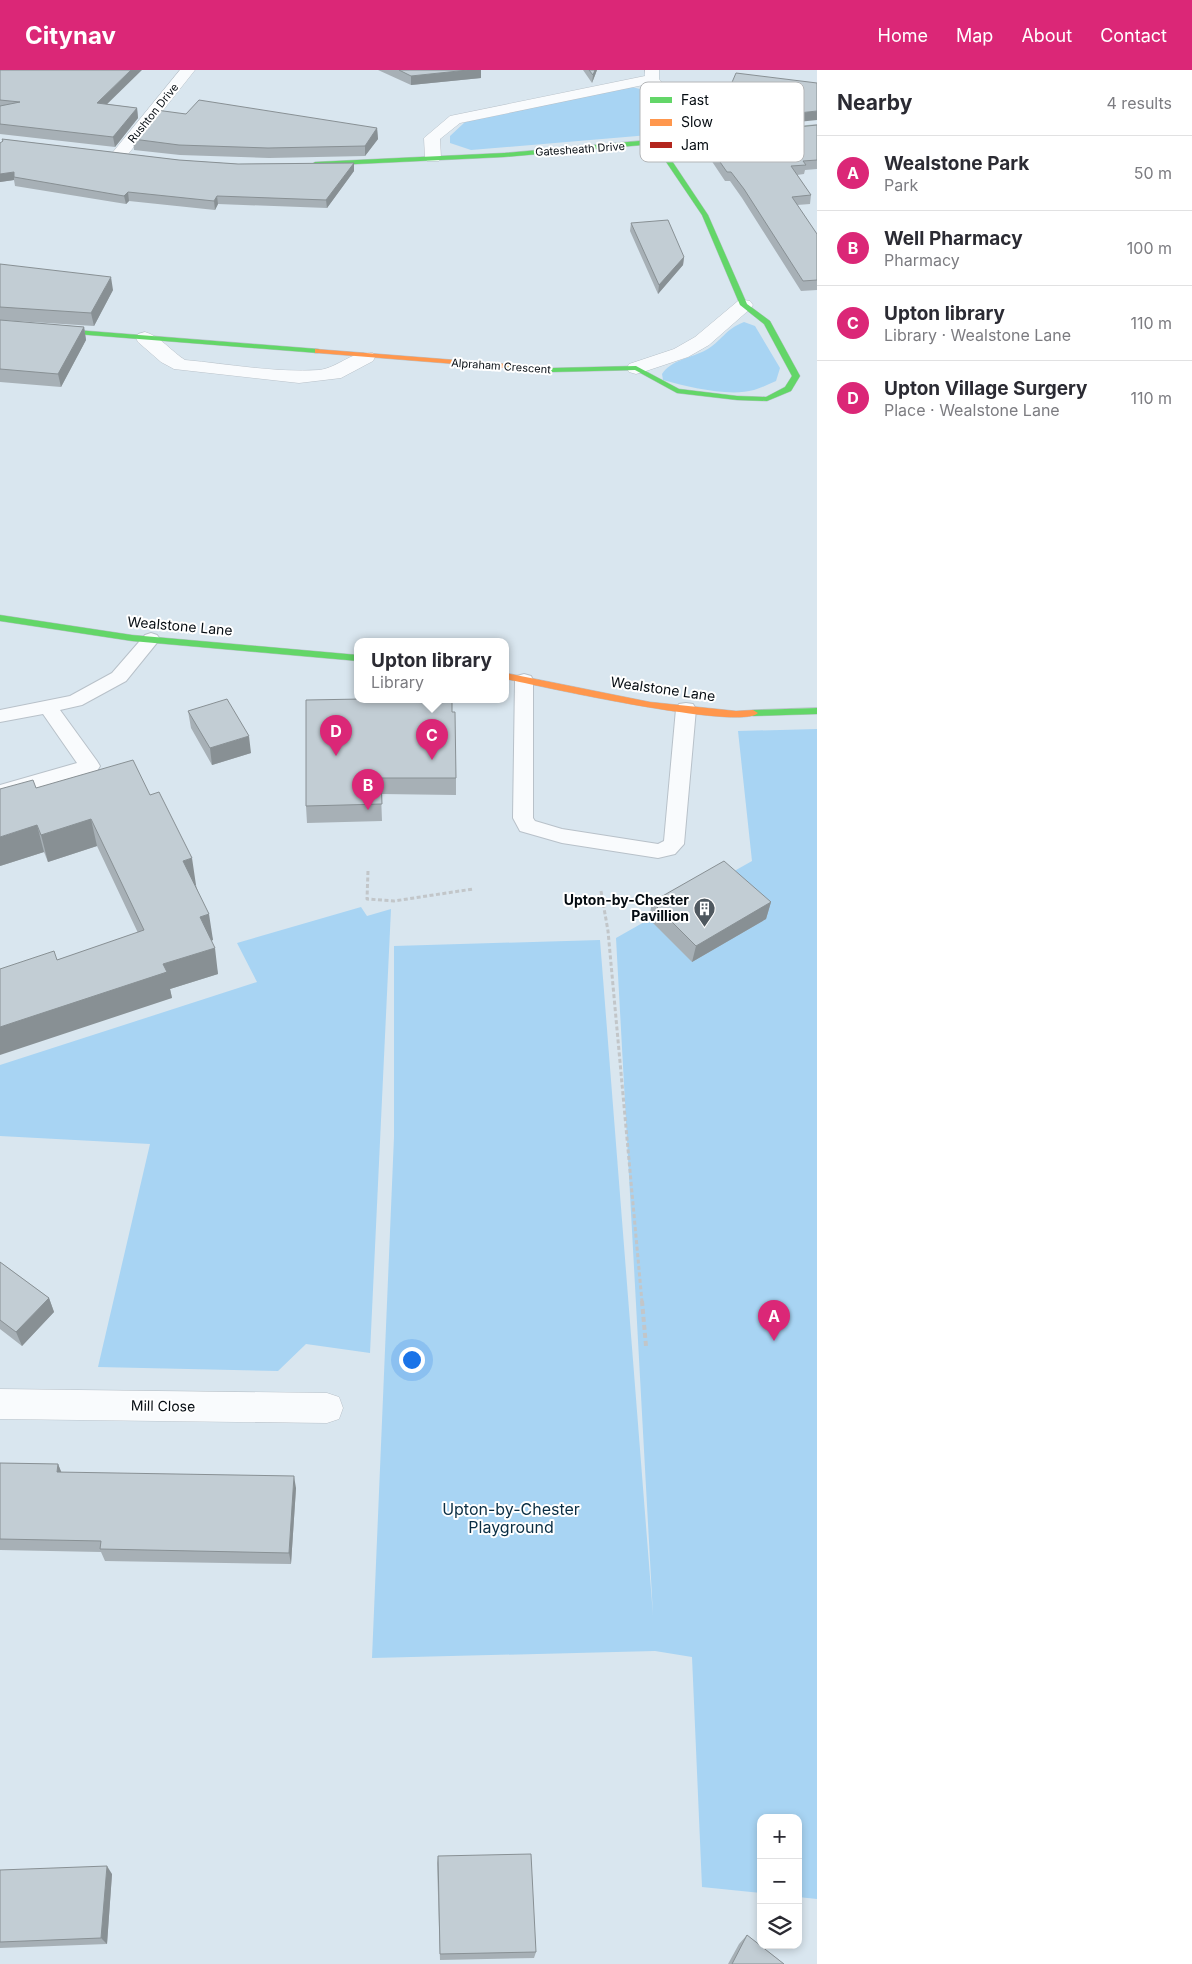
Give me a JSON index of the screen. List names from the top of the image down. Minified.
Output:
{"streets":{"street":["Rushton Drive","Gatesheath Drive","Alpraham Crescent","Wealstone Lane","Mill Close"]},"parks":["Upton-by-Chester Playground"],"places":{"building":["Upton-by-Chester Pavillion"]},"legend":["Fast","Slow","Jam"],"page":{"header":"Citynav","nav":["Home","Map","About","Contact"],"heading":["Nearby","4 results"],"list":[{"mark":"A","name":"Wealstone Park","note":"Park","value":"50 m"},{"mark":"B","name":"Well Pharmacy","note":"Pharmacy","value":"100 m"},{"mark":"C","name":"Upton library","note":"Library · Wealstone Lane","value":"110 m"},{"mark":"D","name":"Upton Village Surgery","note":"Place · Wealstone Lane","value":"110 m"}],"popup":["Upton library","Library"],"pins":["D","C","B","A"],"map_buttons":["+","−"]}}
